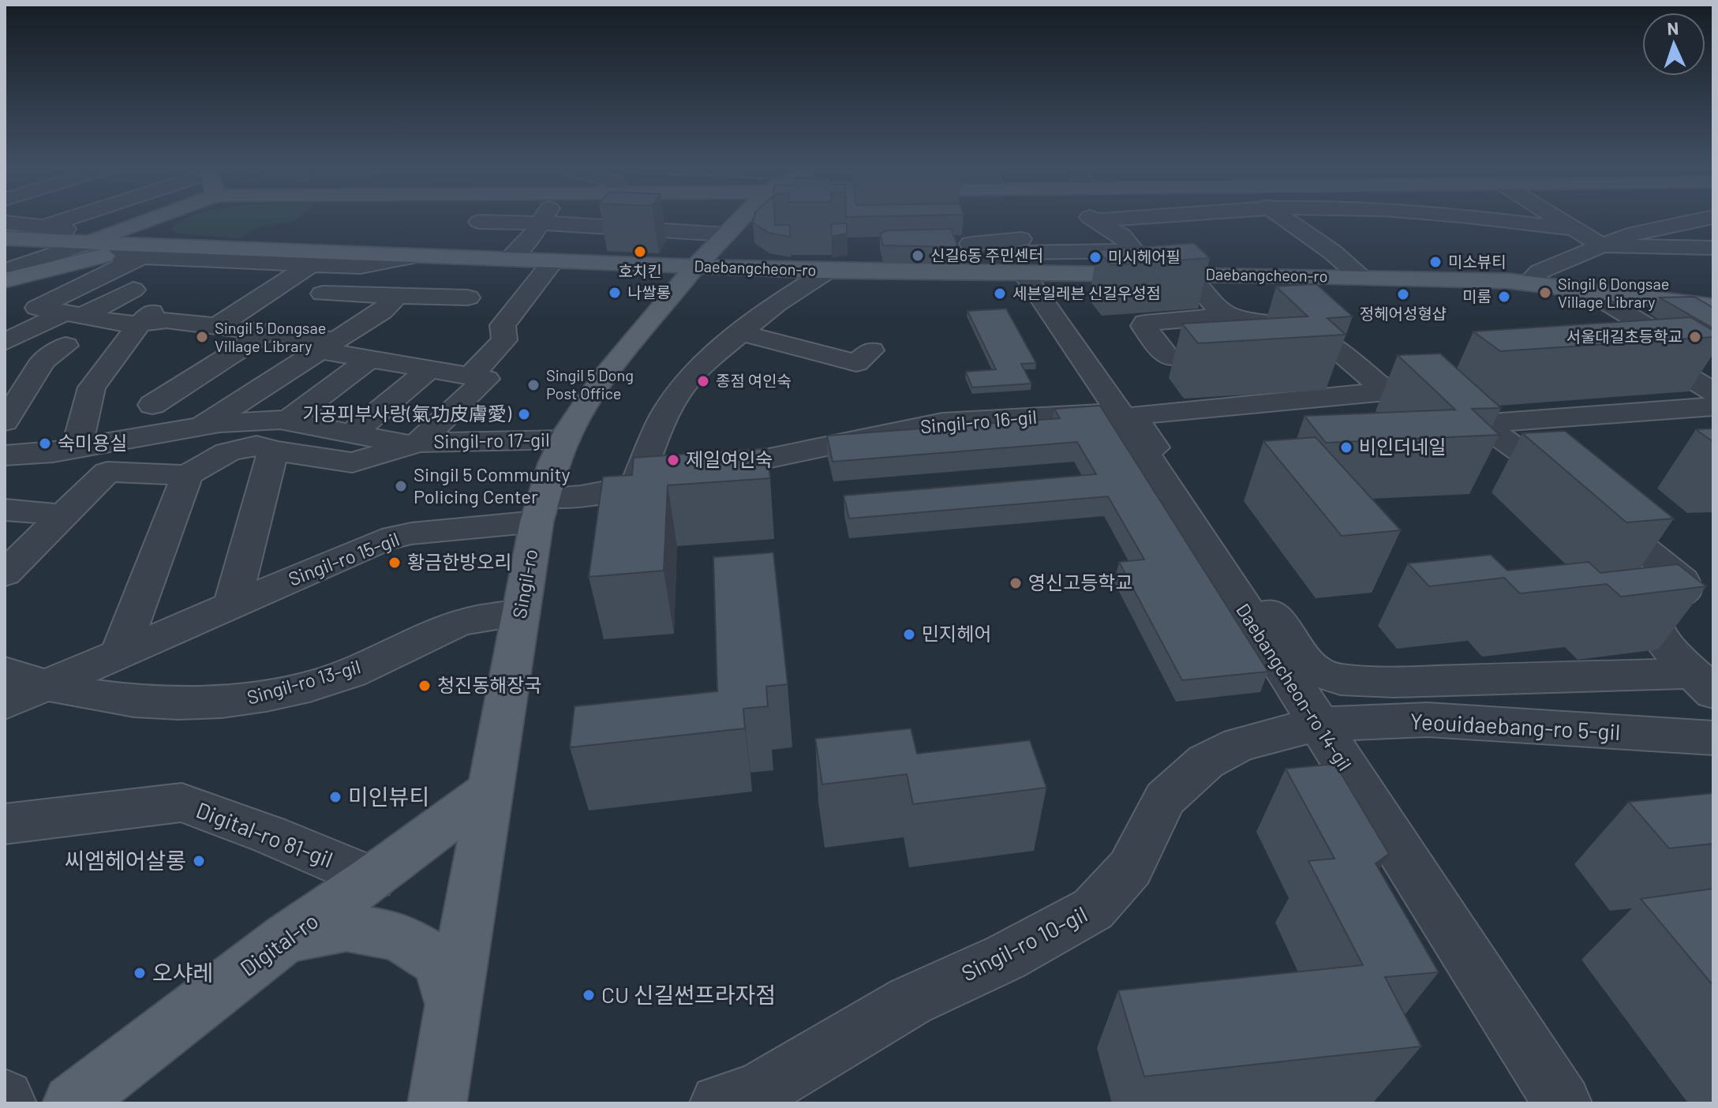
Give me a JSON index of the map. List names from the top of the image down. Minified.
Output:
{"streets":{"main road":["Daebangcheon-ro","Singil-ro","Digital-ro"],"street":["Singil-ro 16-gil","Singil-ro 17-gil","Singil-ro 15-gil","Singil-ro 13-gil","Daebangcheon-ro 14-gil","Yeouidaebang-ro 5-gil","Digital-ro 81-gil","Singil-ro 10-gil"]},"crossings":[["Daebangcheon-ro","Singil-ro"],["Daebangcheon-ro","Daebangcheon-ro 14-gil"],["Singil-ro 16-gil","Singil-ro 15-gil"],["Singil-ro 16-gil","Singil-ro"],["Singil-ro 16-gil","Daebangcheon-ro 14-gil"],["Singil-ro 17-gil","Singil-ro"],["Singil-ro 15-gil","Singil-ro"],["Singil-ro 15-gil","Singil-ro 13-gil"],["Singil-ro","Singil-ro 13-gil"],["Singil-ro","Digital-ro"],["Daebangcheon-ro 14-gil","Yeouidaebang-ro 5-gil"],["Daebangcheon-ro 14-gil","Singil-ro 10-gil"],["Yeouidaebang-ro 5-gil","Singil-ro 10-gil"],["Digital-ro 81-gil","Digital-ro"]],"places":["호치킨","신길6동 주민센터","미시헤어필","미소뷰티","나쌀롱","Singil 6 Dongsae Village Library","세븐일레븐 신길우성점","정헤어성형샵","미룸","Singil 5 Dongsae Village Library","서울대길초등학교","종점 여인숙","Singil 5 Dong Post Office","기공피부사랑(氣功皮膚愛)","숙미용실","비인더네일","제일여인숙","Singil 5 Community Policing Center","황금한방오리","영신고등학교","민지헤어","청진동해장국","미인뷰티","씨엠헤어살롱","오샤레","CU 신길썬프라자점"],"north":"top"}
